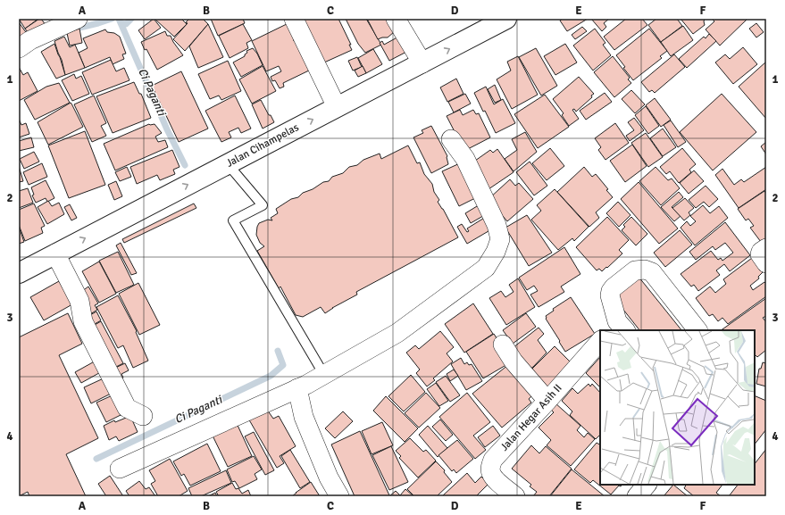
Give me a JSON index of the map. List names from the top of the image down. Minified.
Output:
{"streets":{"main road":["Jalan Cihampelas"],"street":["Jalan Hegar Asih II"]},"one_way":["Jalan Cihampelas"],"water":["Ci Paganti"],"grid":{"columns":["A","B","C","D","E","F"],"rows":["1","2","3","4"]}}
